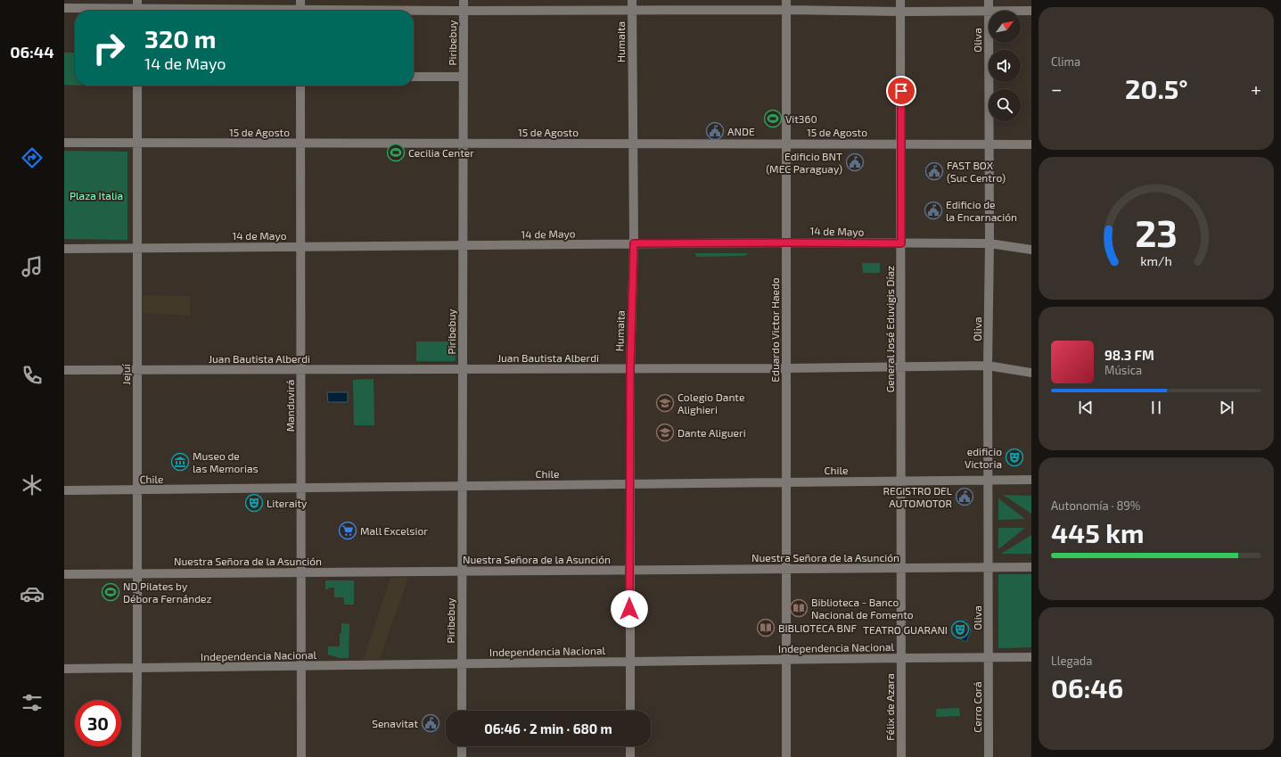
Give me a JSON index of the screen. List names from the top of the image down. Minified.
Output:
{"streets":{"street":["Oliva","Humaita","Piribebuy","15 de Agosto","14 de Mayo","General José Eduvigis Díaz","Eduardo Victor Haedo","Juan Bautista Alberdi","Jejuí","Manduvirá","Chile","Nuestra Señora de la Asunción","Independencia Nacional","Félix de Azara","Cerro Corá"]},"crossings":[["Oliva","15 de Agosto"],["Oliva","14 de Mayo"],["Oliva","Juan Bautista Alberdi"],["Oliva","Chile"],["Oliva","Nuestra Señora de la Asunción"],["Oliva","Independencia Nacional"],["Oliva","Cerro Corá"],["Humaita","15 de Agosto"],["Humaita","14 de Mayo"],["Humaita","Juan Bautista Alberdi"],["Humaita","Chile"],["Humaita","Nuestra Señora de la Asunción"],["Humaita","Independencia Nacional"],["Piribebuy","15 de Agosto"],["Piribebuy","14 de Mayo"],["Piribebuy","Juan Bautista Alberdi"],["Piribebuy","Chile"],["Piribebuy","Nuestra Señora de la Asunción"],["Piribebuy","Independencia Nacional"],["15 de Agosto","General José Eduvigis Díaz"],["15 de Agosto","Eduardo Victor Haedo"],["15 de Agosto","Jejuí"],["15 de Agosto","Manduvirá"],["14 de Mayo","General José Eduvigis Díaz"],["14 de Mayo","Eduardo Victor Haedo"],["14 de Mayo","Jejuí"],["14 de Mayo","Manduvirá"],["General José Eduvigis Díaz","Juan Bautista Alberdi"],["General José Eduvigis Díaz","Chile"],["General José Eduvigis Díaz","Nuestra Señora de la Asunción"],["General José Eduvigis Díaz","Independencia Nacional"],["General José Eduvigis Díaz","Félix de Azara"],["Eduardo Victor Haedo","Juan Bautista Alberdi"],["Eduardo Victor Haedo","Chile"],["Eduardo Victor Haedo","Nuestra Señora de la Asunción"],["Eduardo Victor Haedo","Independencia Nacional"],["Juan Bautista Alberdi","Jejuí"],["Juan Bautista Alberdi","Manduvirá"],["Jejuí","Chile"],["Jejuí","Nuestra Señora de la Asunción"],["Jejuí","Independencia Nacional"],["Manduvirá","Chile"],["Manduvirá","Nuestra Señora de la Asunción"],["Manduvirá","Independencia Nacional"],["Independencia Nacional","Félix de Azara"],["Independencia Nacional","Cerro Corá"]],"parks":["Plaza Italia"],"places":{"sports":["Vit360","Cecilia Center","ND Pilates by Débora Fernández"],"public building":["ANDE","Edificio BNT (MEC Paraguay)","FAST BOX (Suc Centro)","Edificio de la Encarnación","REGISTRO DEL AUTOMOTOR","Senavitat"],"school or university":["Colegio Dante Alighieri","Dante Aligueri"],"theatre":["edificio Victoria","Literaity","TEATRO GUARANI"],"museum":["Museo de las Memorias"],"supermarket":["Mall Excelsior"],"library":["Biblioteca - Banco Nacional de Fomento","BIBLIOTECA BNF"]},"north":"top right","page":{"tabs":"06:44","tile":["Clima",["Autonomía · 89%","445 km"],["Llegada","06:46"]],"turn":["320 m","14 de Mayo"],"heat":["−","20.5°","+"],"song":["98.3 FM","Música"],"limit":"30","trip":"06:46 · 2 min · 680 m","gauge":["23","km/h"]}}
